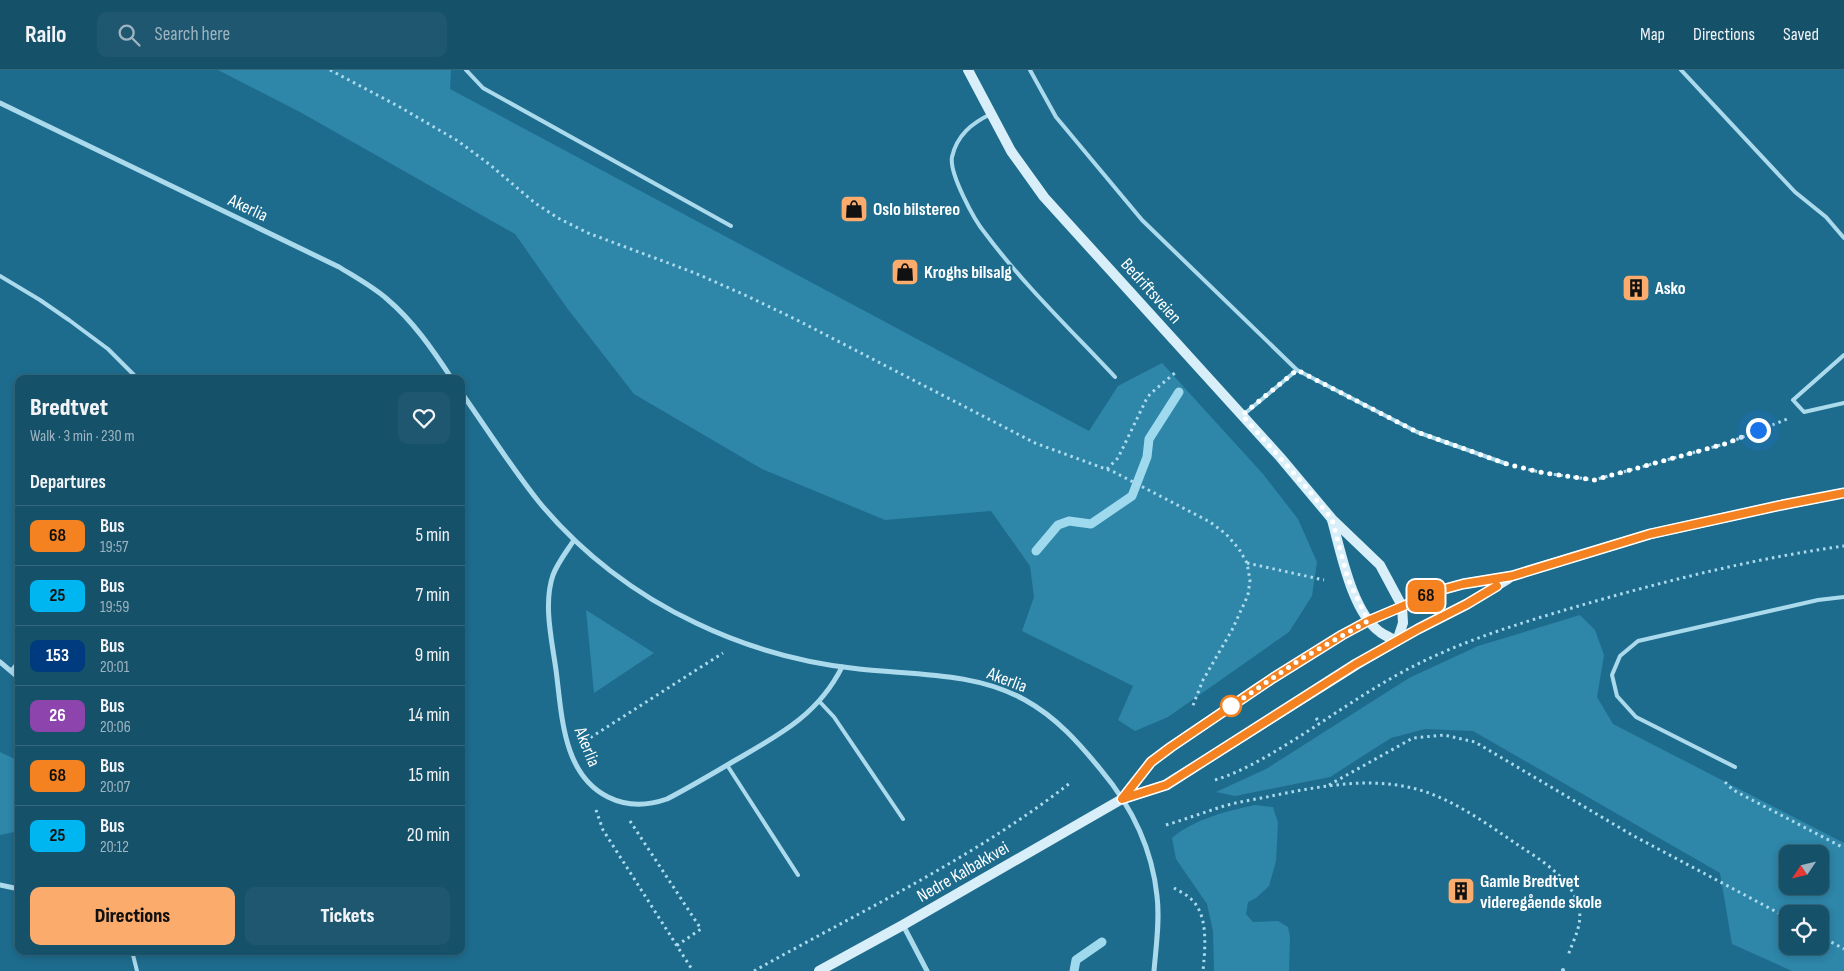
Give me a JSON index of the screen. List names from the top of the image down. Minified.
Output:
{"streets":{"main road":["Bedriftsveien","Nedre Kalbakkvei"],"street":["Akerlia"]},"crossings":[["Akerlia","Nedre Kalbakkvei"],["Bedriftsveien","Nedre Kalbakkvei"]],"places":{"shop":["Oslo bilstereo","Kroghs bilsalg"],"building":["Asko","Gamle Bredtvet videregående skole"]},"lines":["bus line 68"],"north":"bottom left","page":{"header":"Railo","search":"Search here","nav":["Map","Directions","Saved"],"on_map":"68","heading":[["Bredtvet","Walk · 3 min · 230 m"],"Departures"],"list":[{"mark":"68","name":"Bus","note":"19:57","value":"5 min"},{"mark":"25","name":"Bus","note":"19:59","value":"7 min"},{"mark":"153","name":"Bus","note":"20:01","value":"9 min"},{"mark":"26","name":"Bus","note":"20:06","value":"14 min"},{"mark":"68","name":"Bus","note":"20:07","value":"15 min"},{"mark":"25","name":"Bus","note":"20:12","value":"20 min"}],"buttons":["Directions","Tickets"]}}
